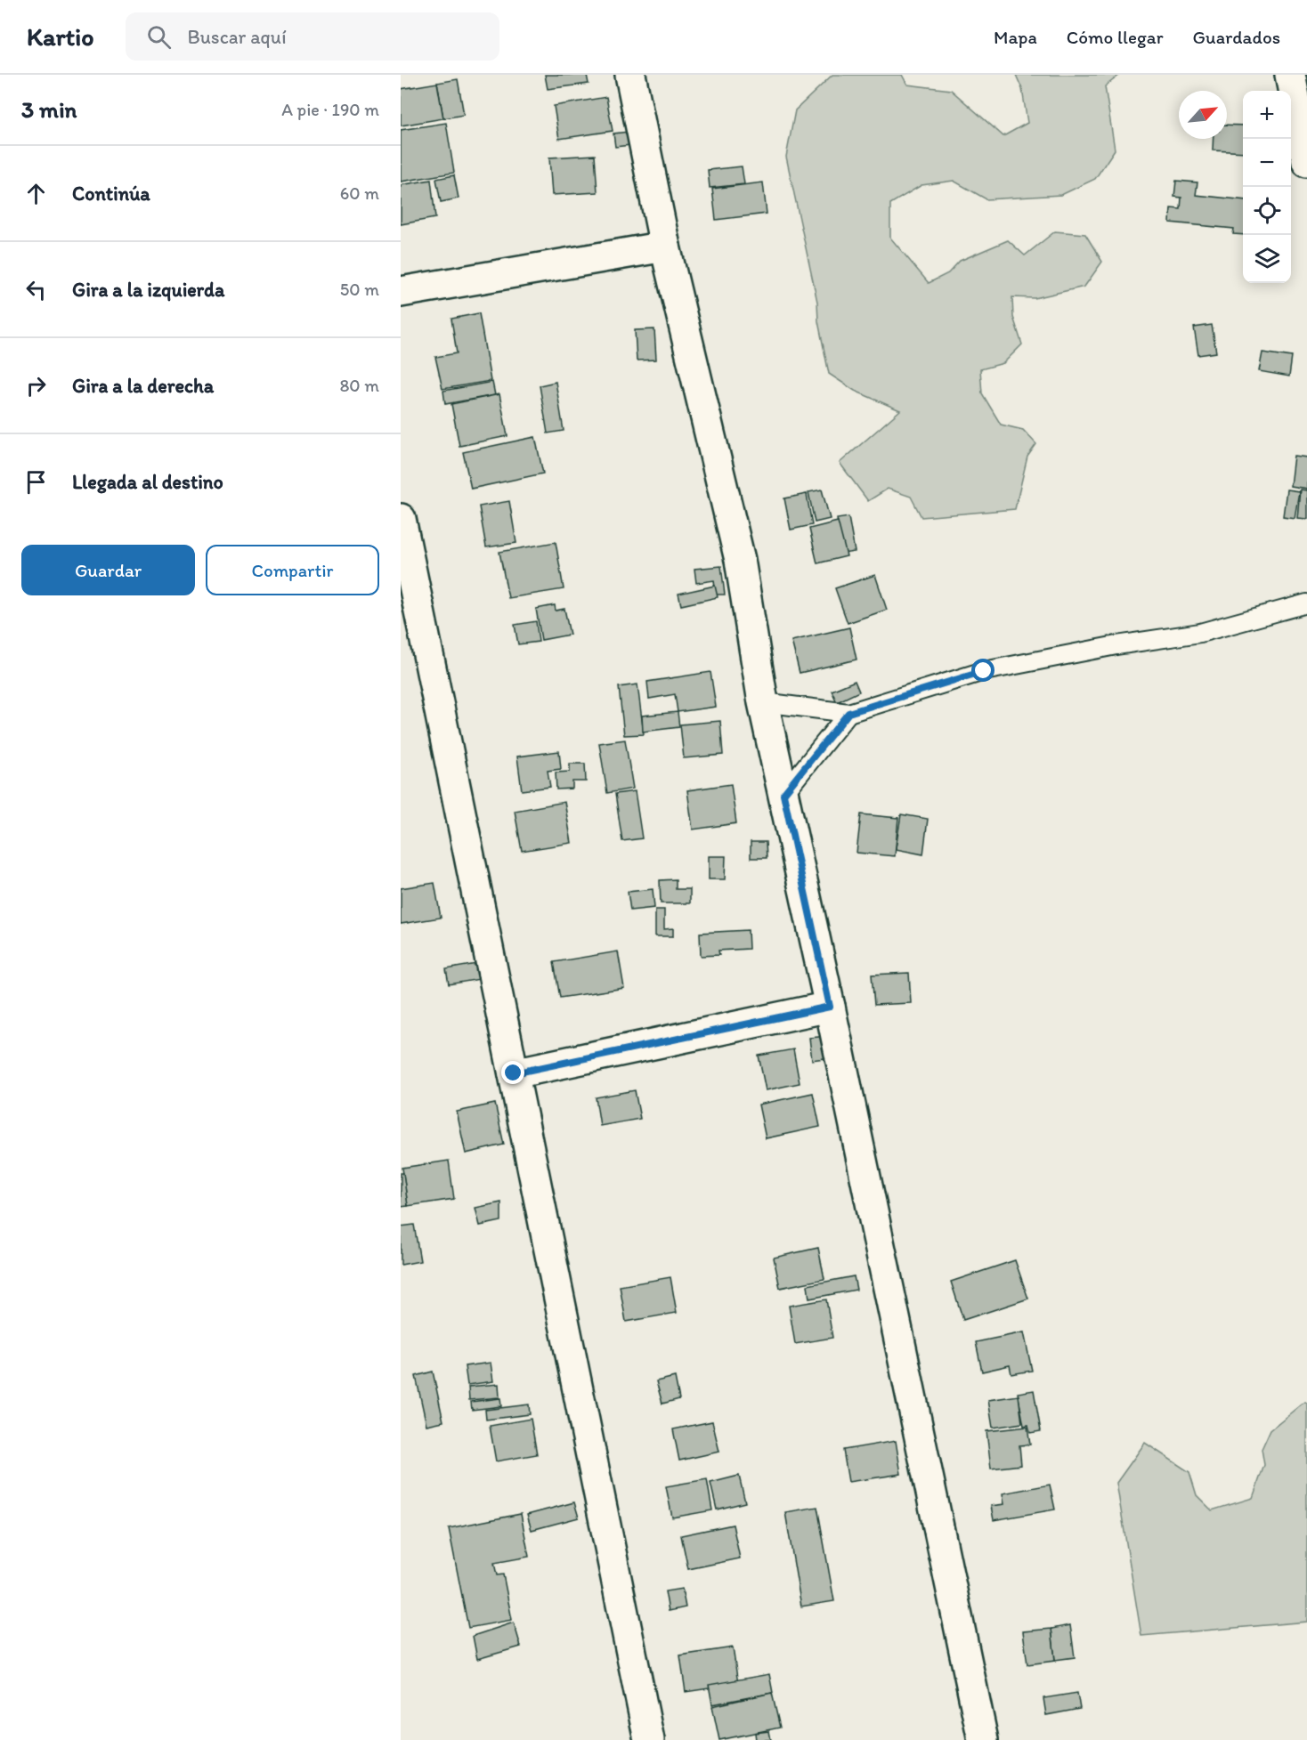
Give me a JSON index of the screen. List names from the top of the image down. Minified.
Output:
{"north":"top right","page":{"header":"Kartio","search":"Buscar aquí","nav":["Mapa","Cómo llegar","Guardados"],"heading":["3 min","A pie · 190 m"],"map_buttons":["+","−"],"list":[["Continúa","60 m"],["Gira a la izquierda","50 m"],["Gira a la derecha","80 m"],"Llegada al destino"],"buttons":["Guardar","Compartir"]}}
